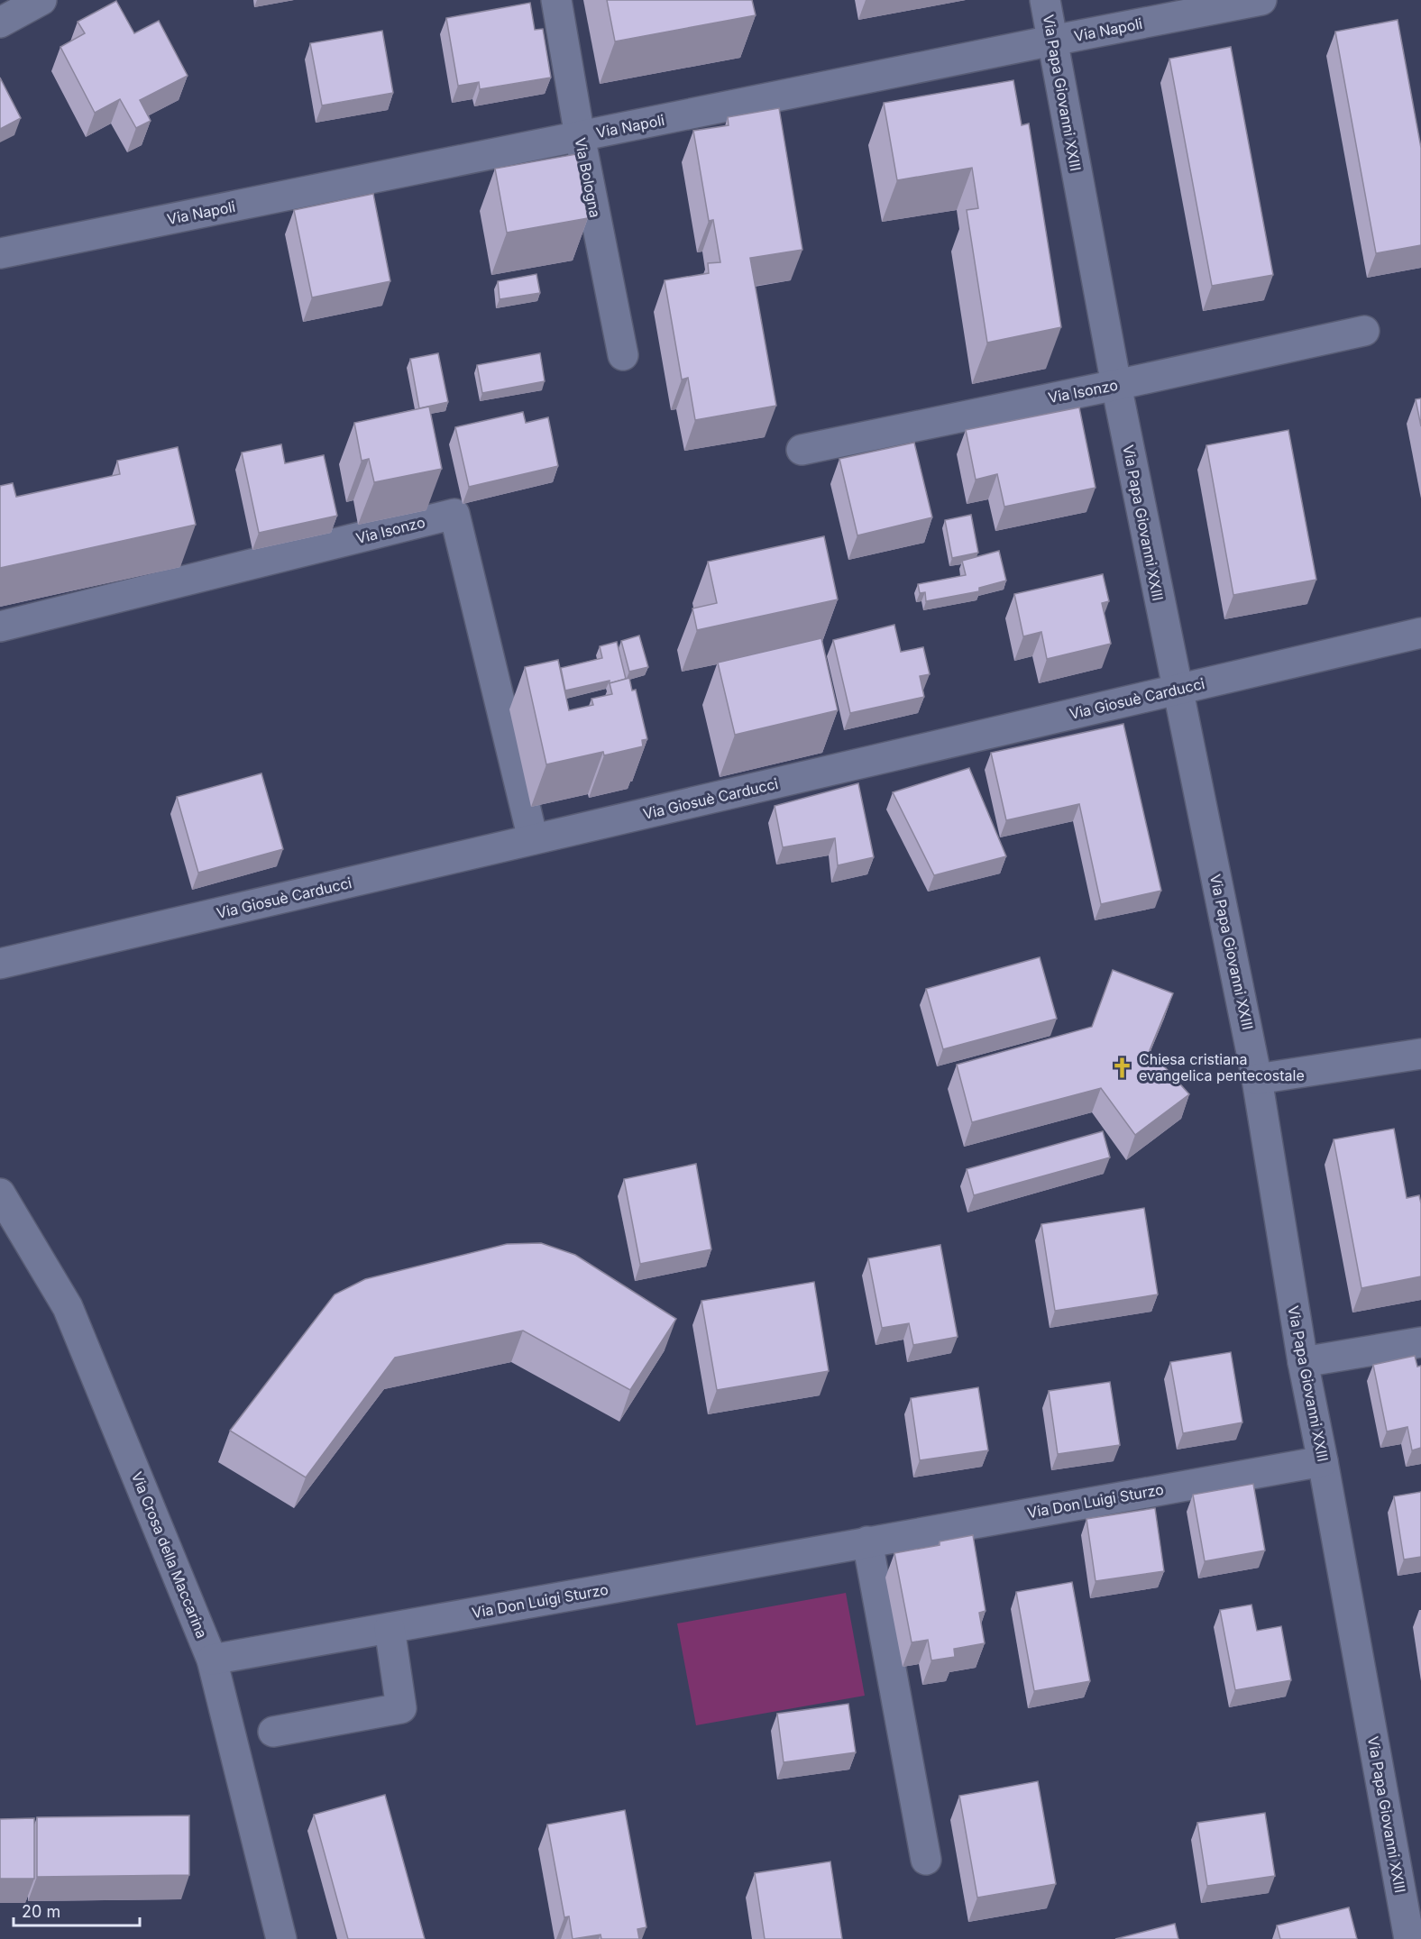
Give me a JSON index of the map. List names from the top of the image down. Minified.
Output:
{"streets":{"street":["Via Napoli","Via Papa Giovanni XXIII","Via Bologna","Via Isonzo","Via Giosuè Carducci","Via Don Luigi Sturzo","Via Crosa della Maccarina"]},"crossings":[["Via Napoli","Via Papa Giovanni XXIII"],["Via Napoli","Via Bologna"],["Via Papa Giovanni XXIII","Via Isonzo"],["Via Papa Giovanni XXIII","Via Giosuè Carducci"],["Via Papa Giovanni XXIII","Via Don Luigi Sturzo"],["Via Isonzo","Via Giosuè Carducci"],["Via Don Luigi Sturzo","Via Crosa della Maccarina"]],"places":{"church":["Chiesa cristiana evangelica pentecostale"]},"scale_bar":"20 m"}
